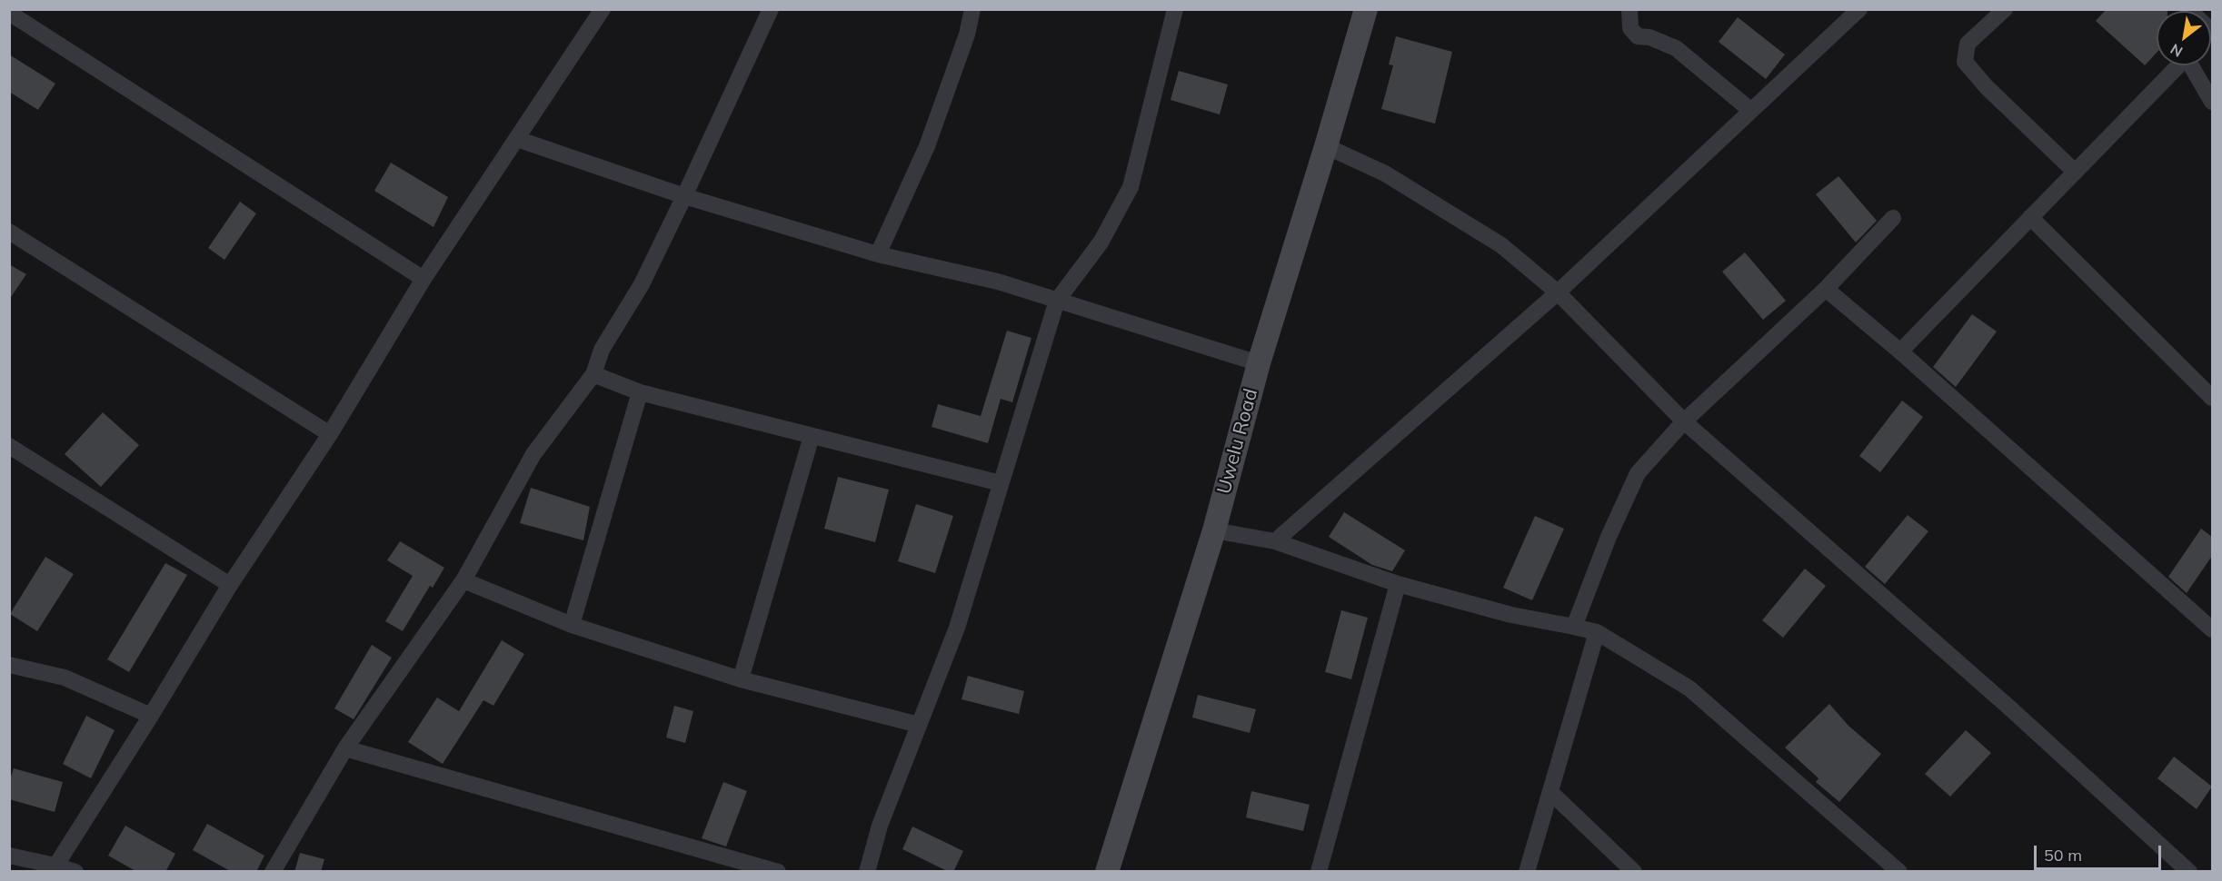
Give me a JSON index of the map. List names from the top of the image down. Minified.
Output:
{"streets":{"street":["Uwelu Road"]},"scale_bar":"50 m","north":"bottom left"}
